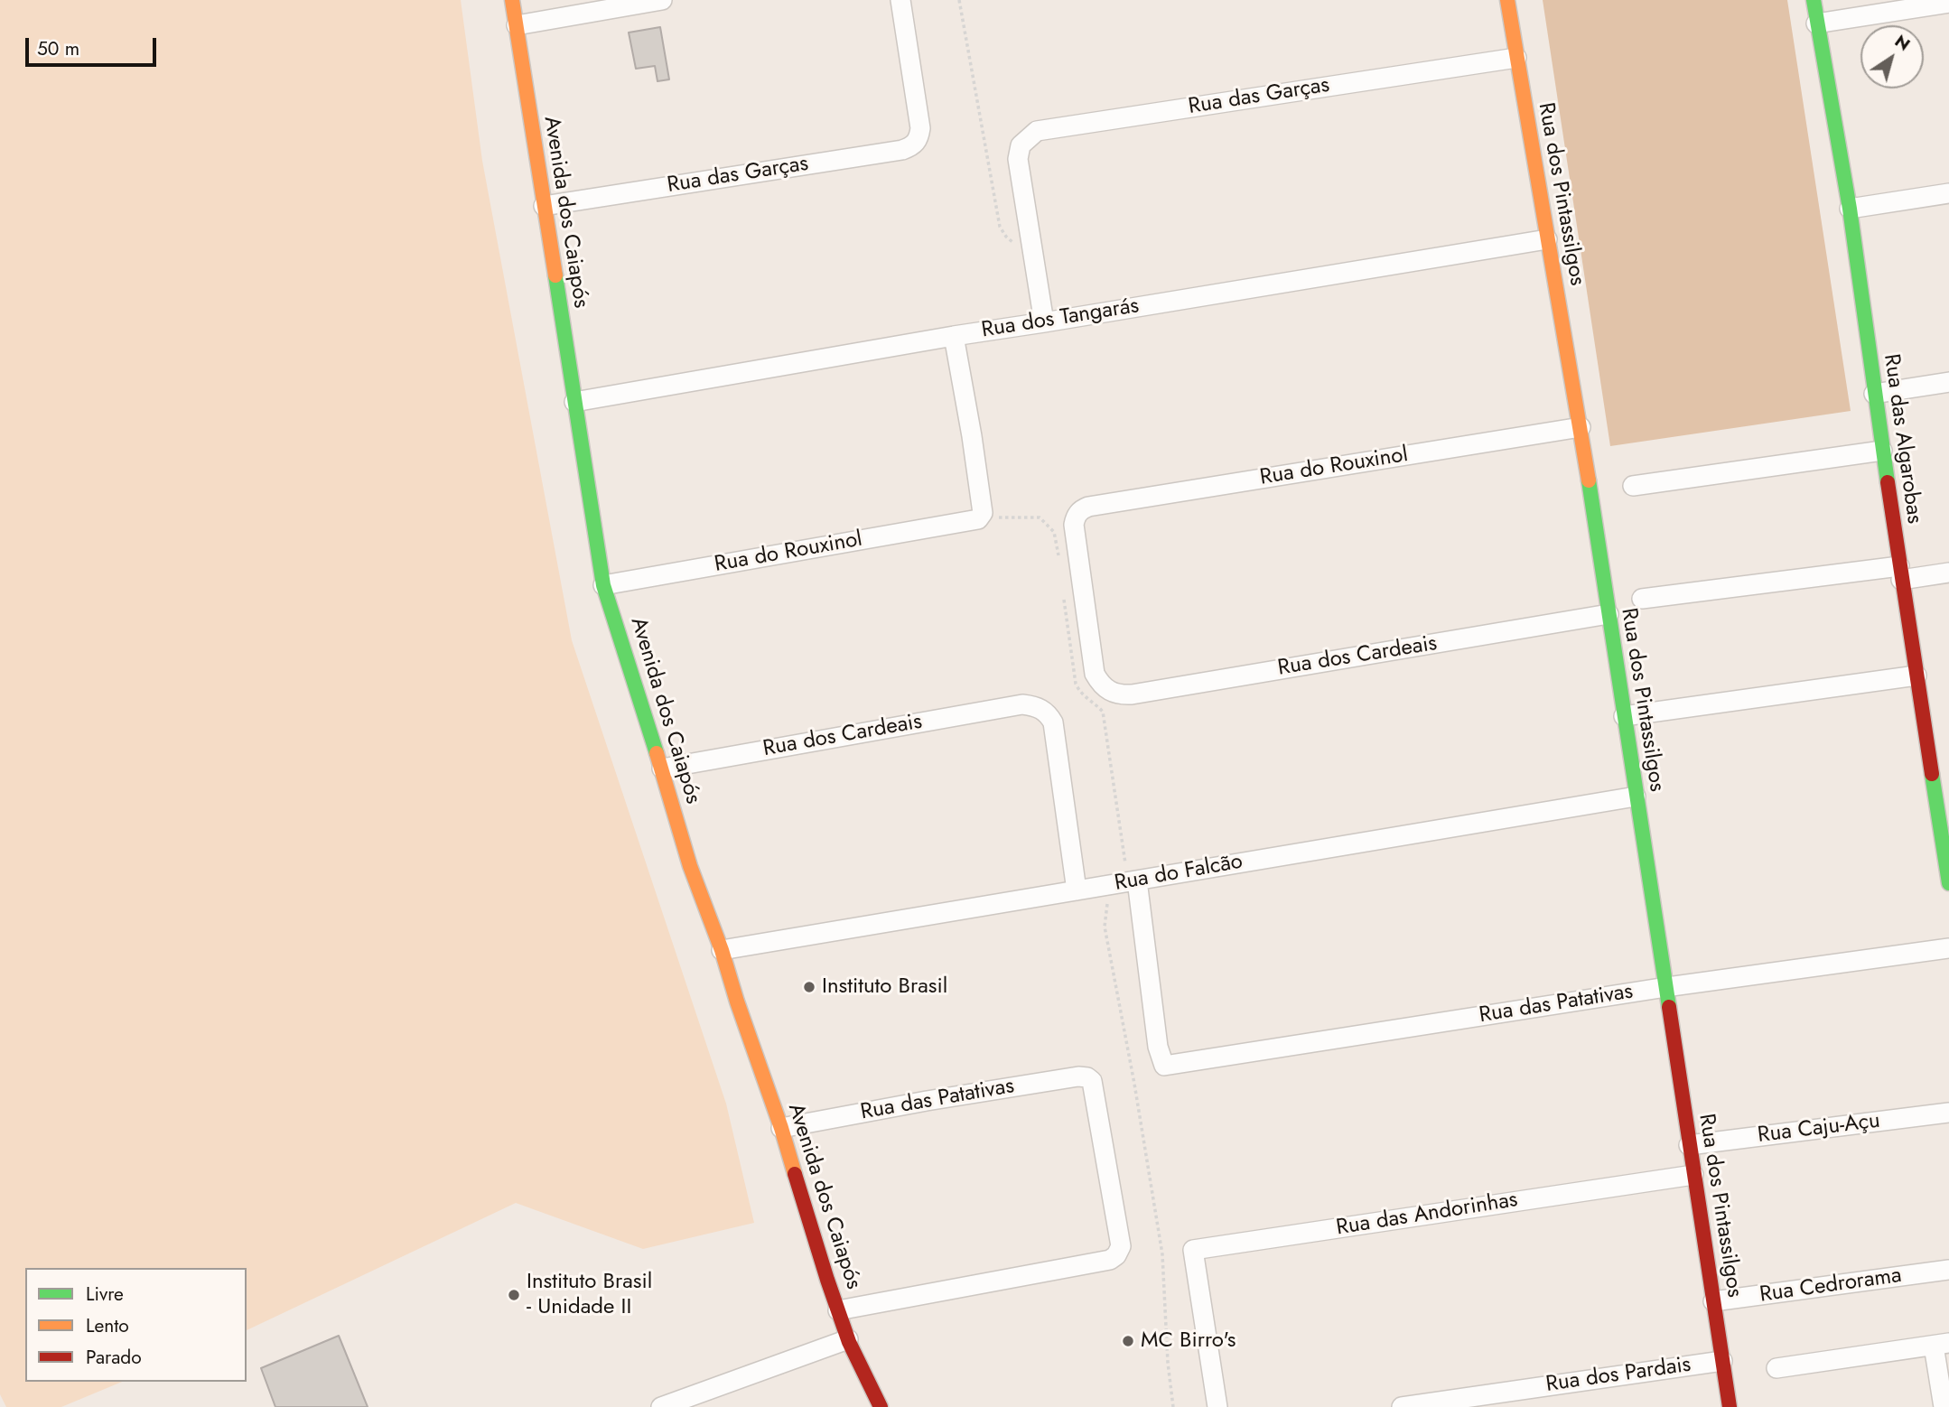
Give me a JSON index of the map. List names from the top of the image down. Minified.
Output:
{"streets":{"street":["Rua das Garças","Rua dos Pintassilgos","Avenida dos Caiapós","Rua dos Tangarás","Rua das Algarobas","Rua do Rouxinol","Rua dos Cardeais","Rua do Falcão","Rua das Patativas","Rua Caju-Açu","Rua das Andorinhas","Rua Cedrorama","Rua dos Pardais"]},"crossings":[["Rua das Garças","Rua dos Pintassilgos"],["Rua das Garças","Avenida dos Caiapós"],["Rua dos Pintassilgos","Rua dos Tangarás"],["Rua dos Pintassilgos","Rua do Rouxinol"],["Rua dos Pintassilgos","Rua dos Cardeais"],["Rua dos Pintassilgos","Rua do Falcão"],["Rua dos Pintassilgos","Rua das Patativas"],["Rua dos Pintassilgos","Rua Caju-Açu"],["Rua dos Pintassilgos","Rua das Andorinhas"],["Rua dos Pintassilgos","Rua Cedrorama"],["Rua dos Pintassilgos","Rua dos Pardais"],["Avenida dos Caiapós","Rua dos Tangarás"],["Avenida dos Caiapós","Rua do Rouxinol"],["Avenida dos Caiapós","Rua dos Cardeais"],["Avenida dos Caiapós","Rua do Falcão"],["Avenida dos Caiapós","Rua das Patativas"],["Rua dos Tangarás","Rua do Rouxinol"],["Rua do Rouxinol","Rua dos Cardeais"],["Rua dos Cardeais","Rua do Falcão"],["Rua do Falcão","Rua das Patativas"]],"places":["Instituto Brasil","Instituto Brasil - Unidade II","MC Birro's"],"legend":["Livre","Lento","Parado"],"scale_bar":"50 m","north":"top right"}
